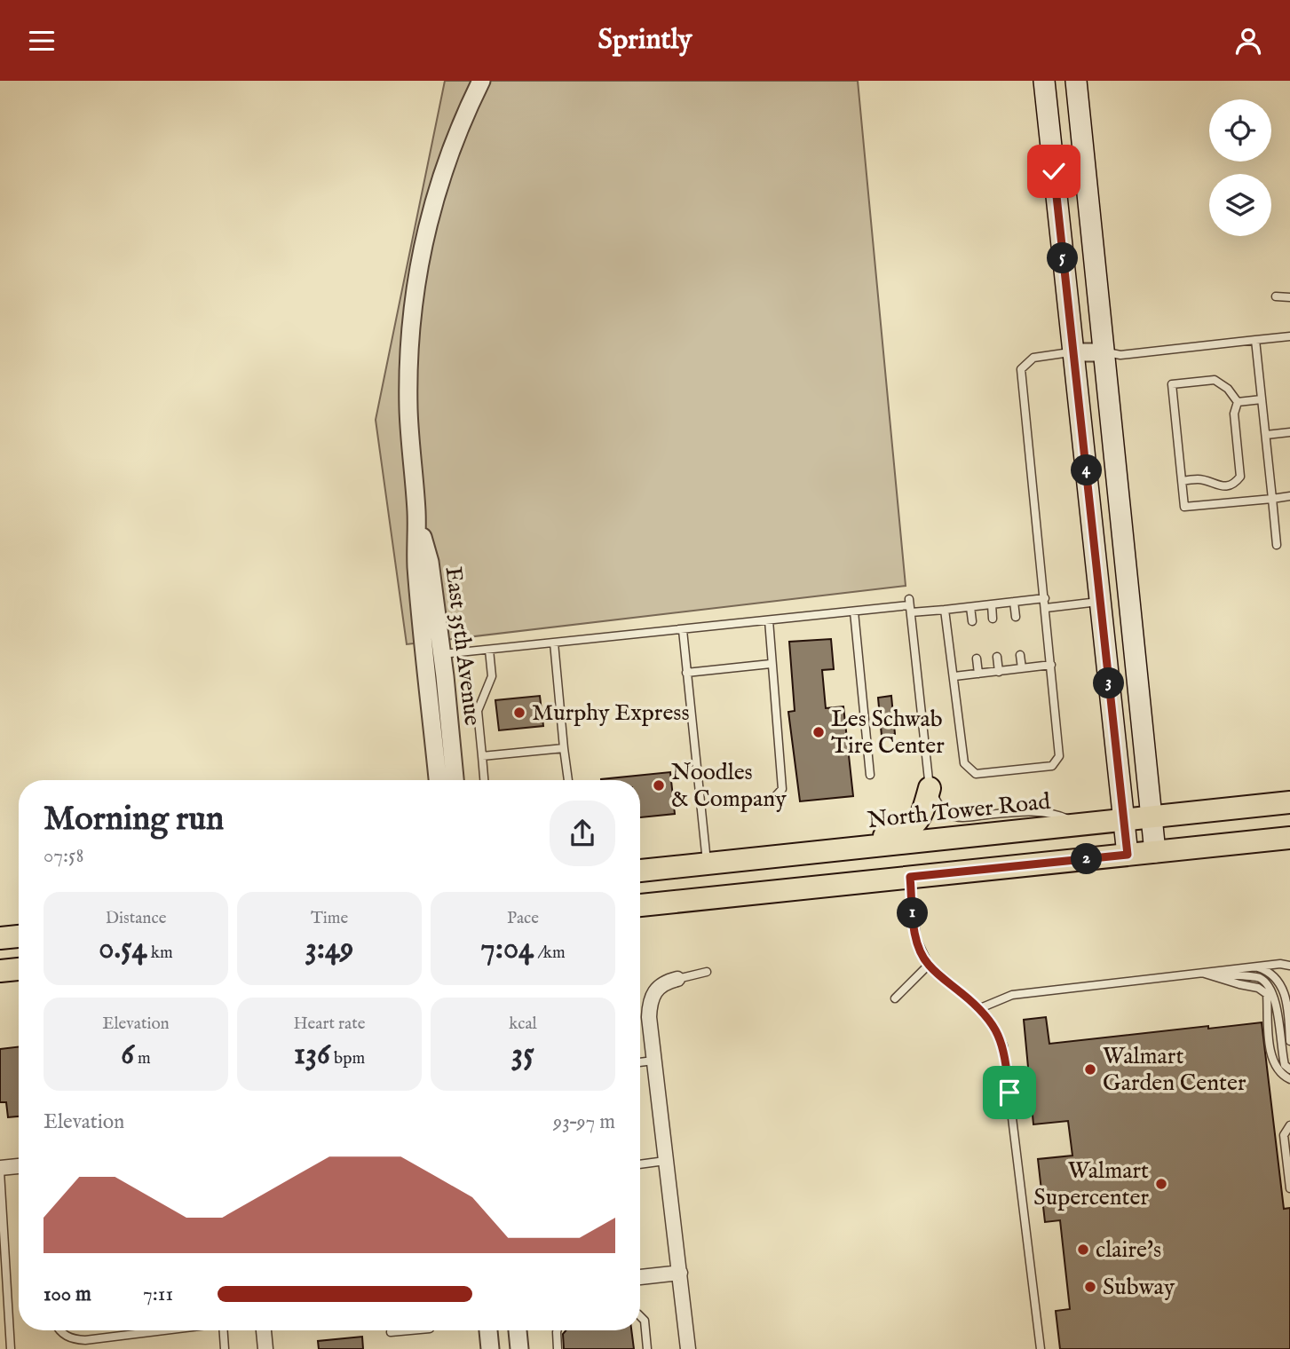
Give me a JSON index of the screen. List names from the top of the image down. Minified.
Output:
{"streets":{"main road":["North Tower Road"],"street":["East 35th Avenue"]},"places":["Murphy Express","Les Schwab Tire Center","Noodles & Company","Walmart Garden Center","Walmart Supercenter","claire's","Subway"],"page":{"header":"Sprintly","pins":["5","4","3","2","1"],"heading":["Morning run","07:58"],"stats":[["Distance","0.54 km"],["Time","3:49"],["Pace","7:04 /km"],["Elevation","6 m"],["Heart rate","136 bpm"],["kcal","35"]],"chart":["Elevation","93–97 m"],"list":[{"name":"100 m","note":"7:11"}]}}
